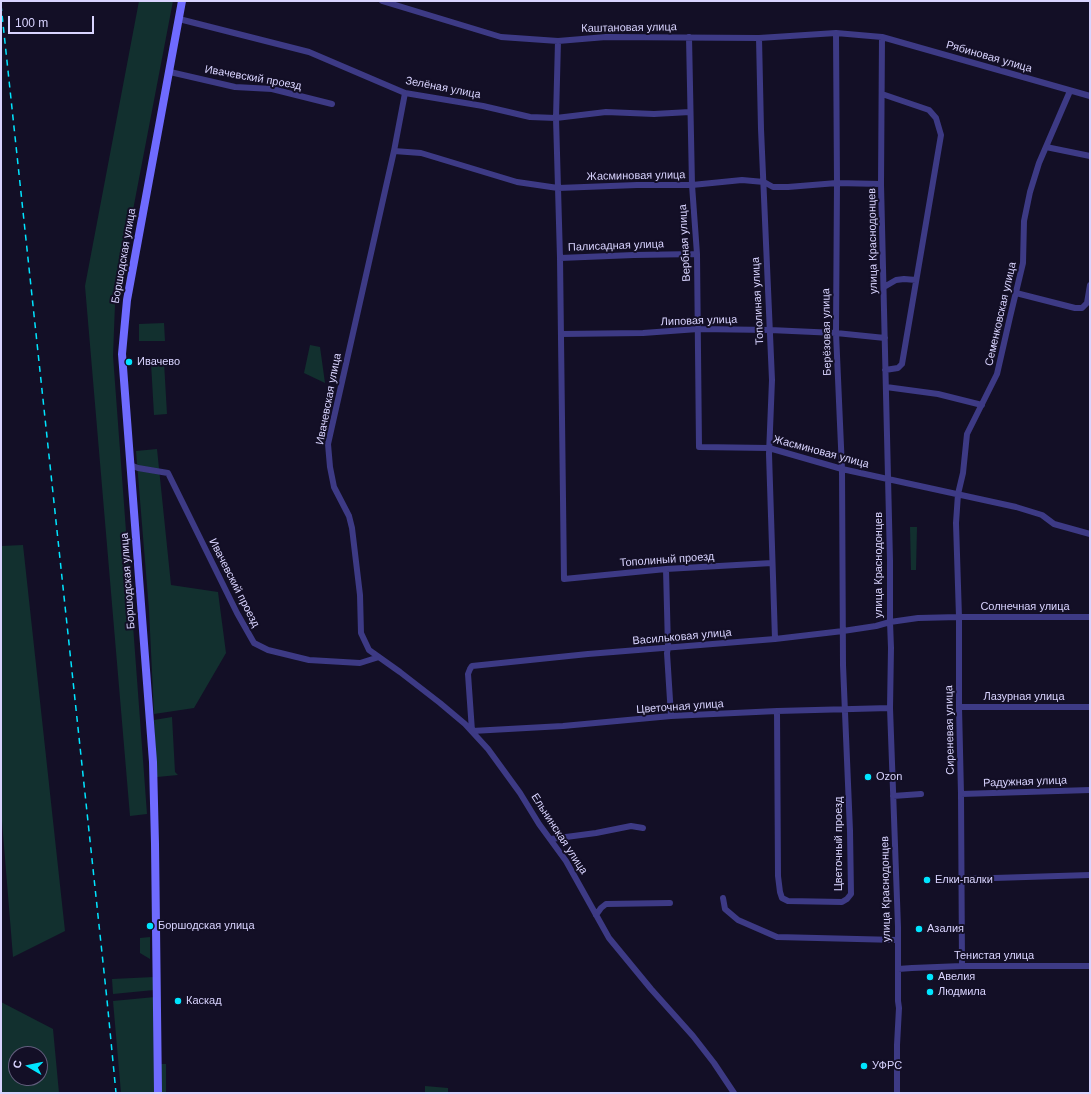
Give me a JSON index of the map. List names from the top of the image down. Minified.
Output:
{"streets":{"street":["Каштановая улица","Рябиновая улица","Ивачевский проезд","Зелёная улица","Жасминовая улица","улица Краснодонцев","Вербная улица","Палисадная улица","Боршодская улица","Тополиная улица","Семенковская улица","Липовая улица","Берёзовая улица","Ивачевская улица","Тополиный проезд","Солнечная улица","Васильковая улица","Лазурная улица","Цветочная улица","Сиреневая улица","Радужная улица","Ельнинская улица","Цветочный проезд","Тенистая улица"]},"crossings":[["Каштановая улица","Рябиновая улица"],["Каштановая улица","улица Краснодонцев"],["Каштановая улица","Вербная улица"],["Каштановая улица","Тополиная улица"],["Каштановая улица","Берёзовая улица"],["Рябиновая улица","улица Краснодонцев"],["Рябиновая улица","Семенковская улица"],["Ивачевский проезд","Боршодская улица"],["Ивачевский проезд","Ельнинская улица"],["Зелёная улица","Вербная улица"],["Зелёная улица","Боршодская улица"],["Зелёная улица","Ивачевская улица"],["Жасминовая улица","улица Краснодонцев"],["Жасминовая улица","Вербная улица"],["Жасминовая улица","Тополиная улица"],["Жасминовая улица","Семенковская улица"],["Жасминовая улица","Берёзовая улица"],["Жасминовая улица","Ивачевская улица"],["Жасминовая улица","Сиреневая улица"],["улица Краснодонцев","Липовая улица"],["улица Краснодонцев","Васильковая улица"],["улица Краснодонцев","Цветочная улица"],["улица Краснодонцев","Тенистая улица"],["Вербная улица","Палисадная улица"],["Вербная улица","Липовая улица"],["Тополиная улица","Липовая улица"],["Тополиная улица","Тополиный проезд"],["Тополиная улица","Васильковая улица"],["Семенковская улица","Сиреневая улица"],["Липовая улица","Берёзовая улица"],["Липовая улица","Тополиный проезд"],["Берёзовая улица","Васильковая улица"],["Берёзовая улица","Цветочный проезд"],["Ивачевская улица","Ельнинская улица"],["Солнечная улица","Васильковая улица"],["Солнечная улица","Сиреневая улица"],["Васильковая улица","Цветочная улица"],["Васильковая улица","Сиреневая улица"],["Васильковая улица","Ельнинская улица"],["Васильковая улица","Цветочный проезд"],["Лазурная улица","Сиреневая улица"],["Цветочная улица","Ельнинская улица"],["Цветочная улица","Цветочный проезд"],["Сиреневая улица","Радужная улица"],["Сиреневая улица","Тенистая улица"]],"places":["Ивачево","Ozon","Елки-палки","Боршодская улица","Азалия","Авелия","Людмила","Каскад","УФРС"],"scale_bar":"100 m","north":"left"}
